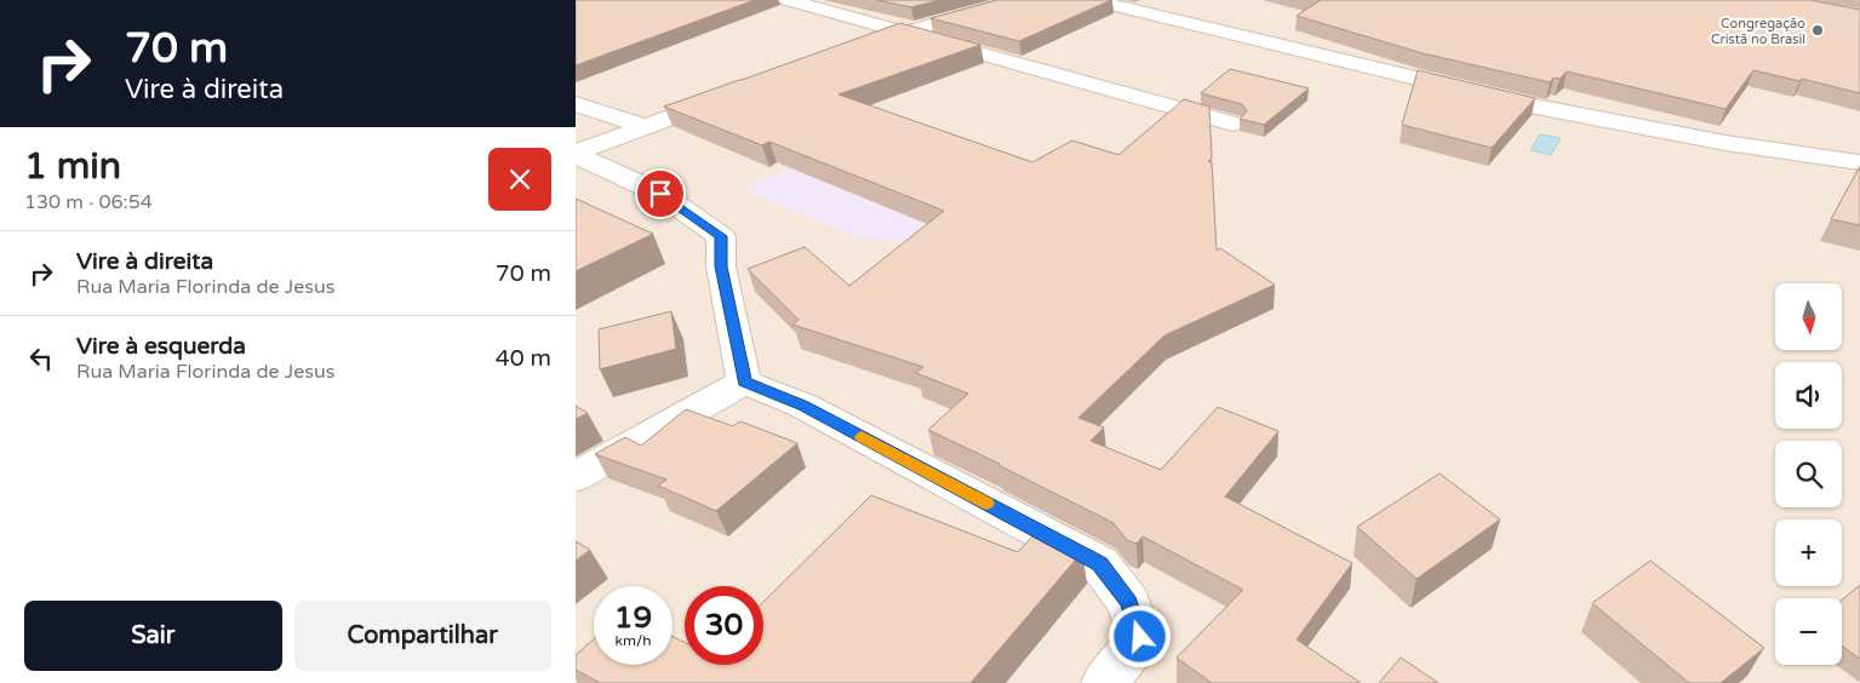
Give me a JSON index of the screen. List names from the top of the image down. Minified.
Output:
{"places":["Congregação Cristã no Brasil"],"north":"bottom","page":{"turn":["70 m","Vire à direita"],"heading":["1 min","130 m · 06:54"],"list":[{"name":"Vire à direita","note":"Rua Maria Florinda de Jesus","value":"70 m"},{"name":"Vire à esquerda","note":"Rua Maria Florinda de Jesus","value":"40 m"}],"map_buttons":["+","−"],"speed":"19 km/h","limit":"30","buttons":["Sair","Compartilhar"]}}
